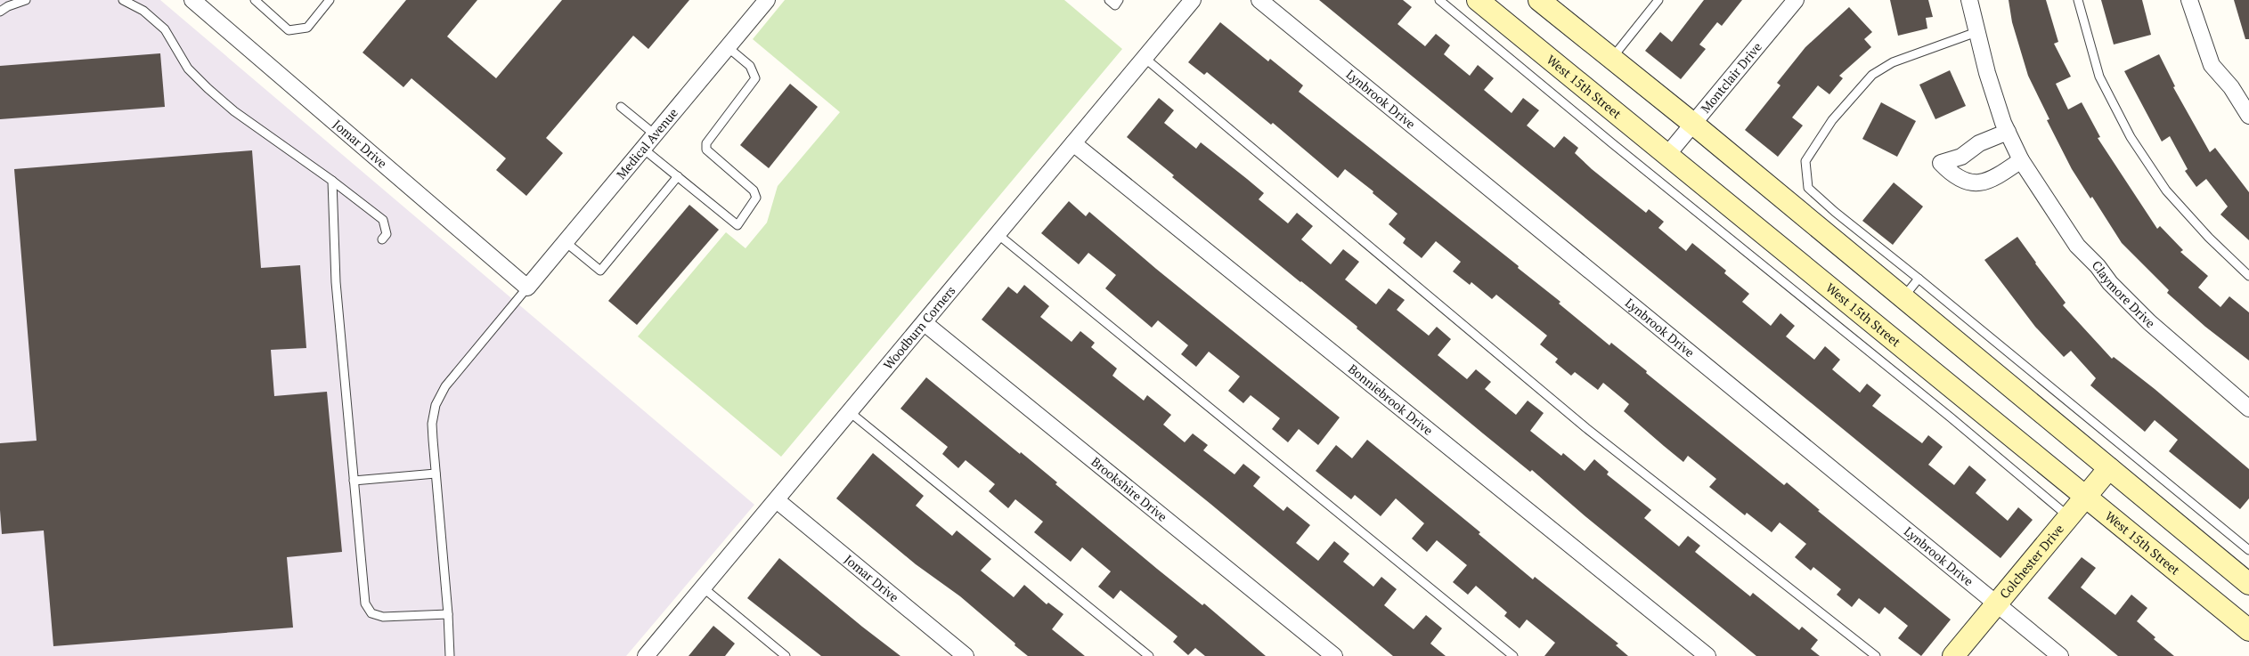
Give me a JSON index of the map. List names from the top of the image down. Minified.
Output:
{"streets":{"main road":["West 15th Street","Colchester Drive"],"street":["Montclair Drive","Lynbrook Drive","Jomar Drive","Medical Avenue","Claymore Drive","Woodburn Corners","Bonniebrook Drive","Brookshire Drive"]},"crossings":[["Montclair Drive","West 15th Street"],["West 15th Street","Colchester Drive"],["Lynbrook Drive","Colchester Drive"],["Jomar Drive","Medical Avenue"],["Jomar Drive","Woodburn Corners"],["Woodburn Corners","Bonniebrook Drive"],["Woodburn Corners","Brookshire Drive"]]}
